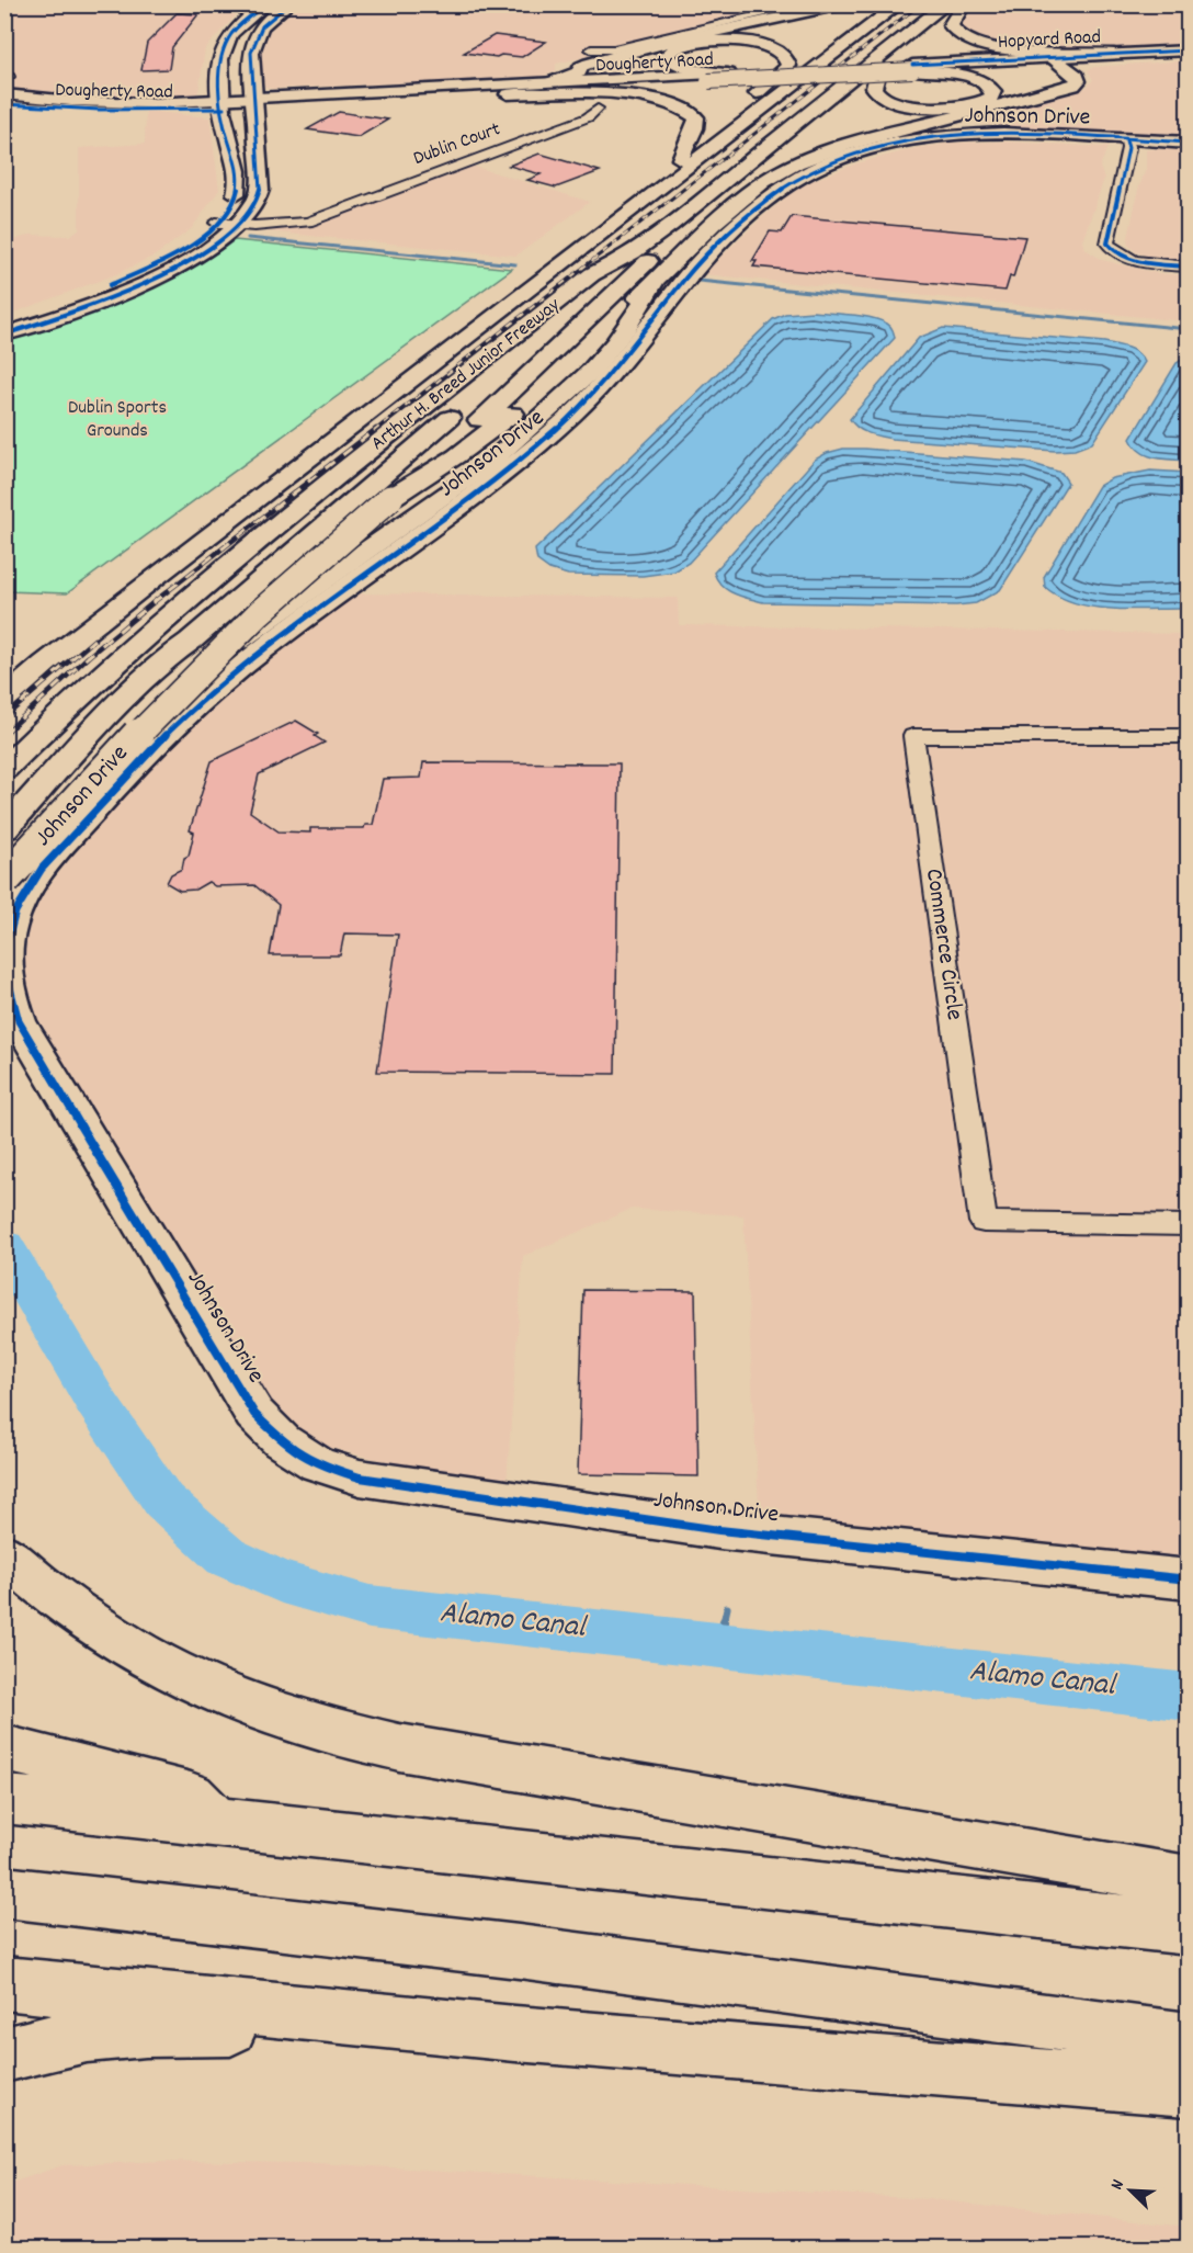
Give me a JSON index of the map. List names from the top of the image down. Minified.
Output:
{"streets":{"main road":["Hopyard Road","Dougherty Road","Johnson Drive","Arthur H. Breed Junior Freeway"],"street":["Dublin Court","Commerce Circle"]},"crossings":[["Hopyard Road","Dougherty Road"]],"water":["Alamo Canal"],"parks":["Dublin Sports Grounds"],"north":"top left"}
